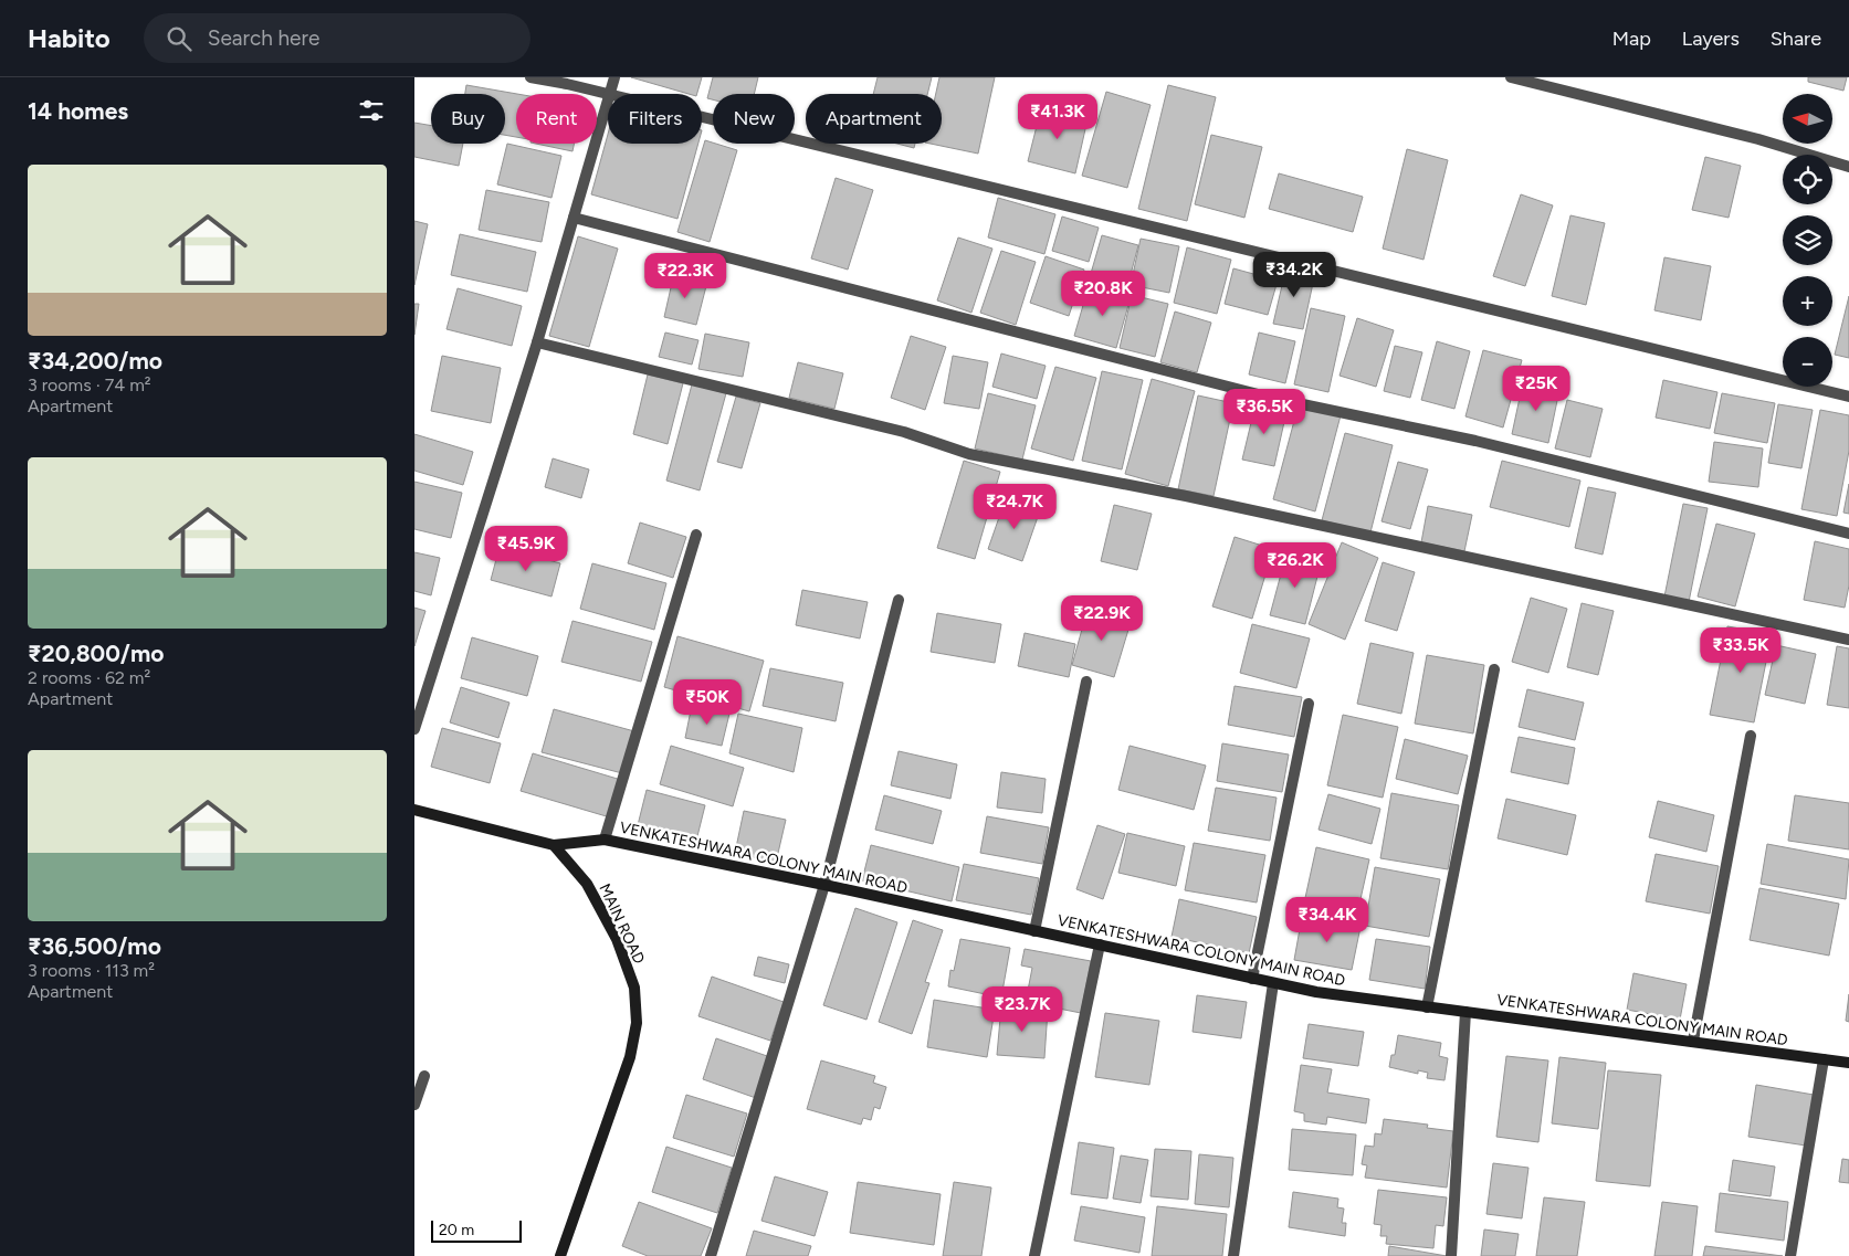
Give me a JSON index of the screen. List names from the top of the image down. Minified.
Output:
{"streets":{"street":["VENKATESHWARA COLONY MAIN ROAD","MAIN ROAD"]},"crossings":[["VENKATESHWARA COLONY MAIN ROAD","MAIN ROAD"]],"scale_bar":"20 m","north":"left","page":{"header":"Habito","search":"Search here","nav":["Map","Layers","Share"],"heading":"14 homes","map_buttons":["+","−"],"price":["₹41.3K","₹34.2K","₹22.3K","₹20.8K","₹25K","₹36.5K","₹24.7K","₹45.9K","₹26.2K","₹22.9K","₹33.5K","₹50K","₹34.4K","₹23.7K"],"chip":["Buy","Rent","Filters","New","Apartment"],"list":[{"name":"₹34,200/mo","note":"3 rooms · 74 m² · Apartment"},{"name":"₹20,800/mo","note":"2 rooms · 62 m² · Apartment"},{"name":"₹36,500/mo","note":"3 rooms · 113 m² · Apartment"}],"scale":"20 m"}}
